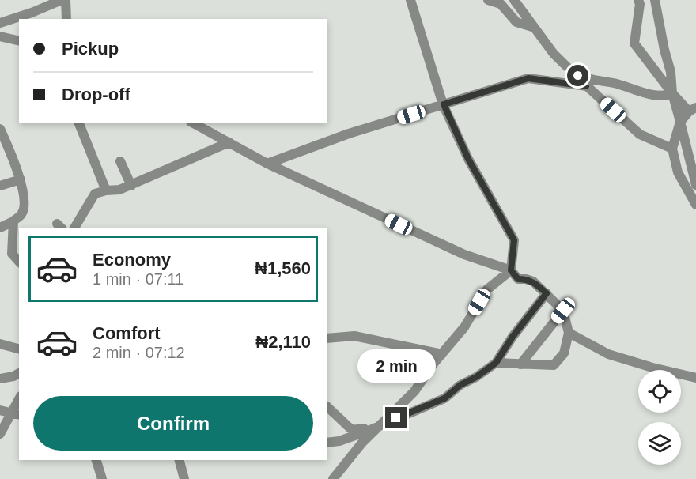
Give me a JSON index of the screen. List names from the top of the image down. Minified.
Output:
{"page":{"banner":["Pickup","Drop-off"],"list":[{"name":"Economy","note":"1 min · 07:11","value":"₦1,560"},{"name":"Comfort","note":"2 min · 07:12","value":"₦2,110"}],"bubble":"2 min","buttons":"Confirm"}}
